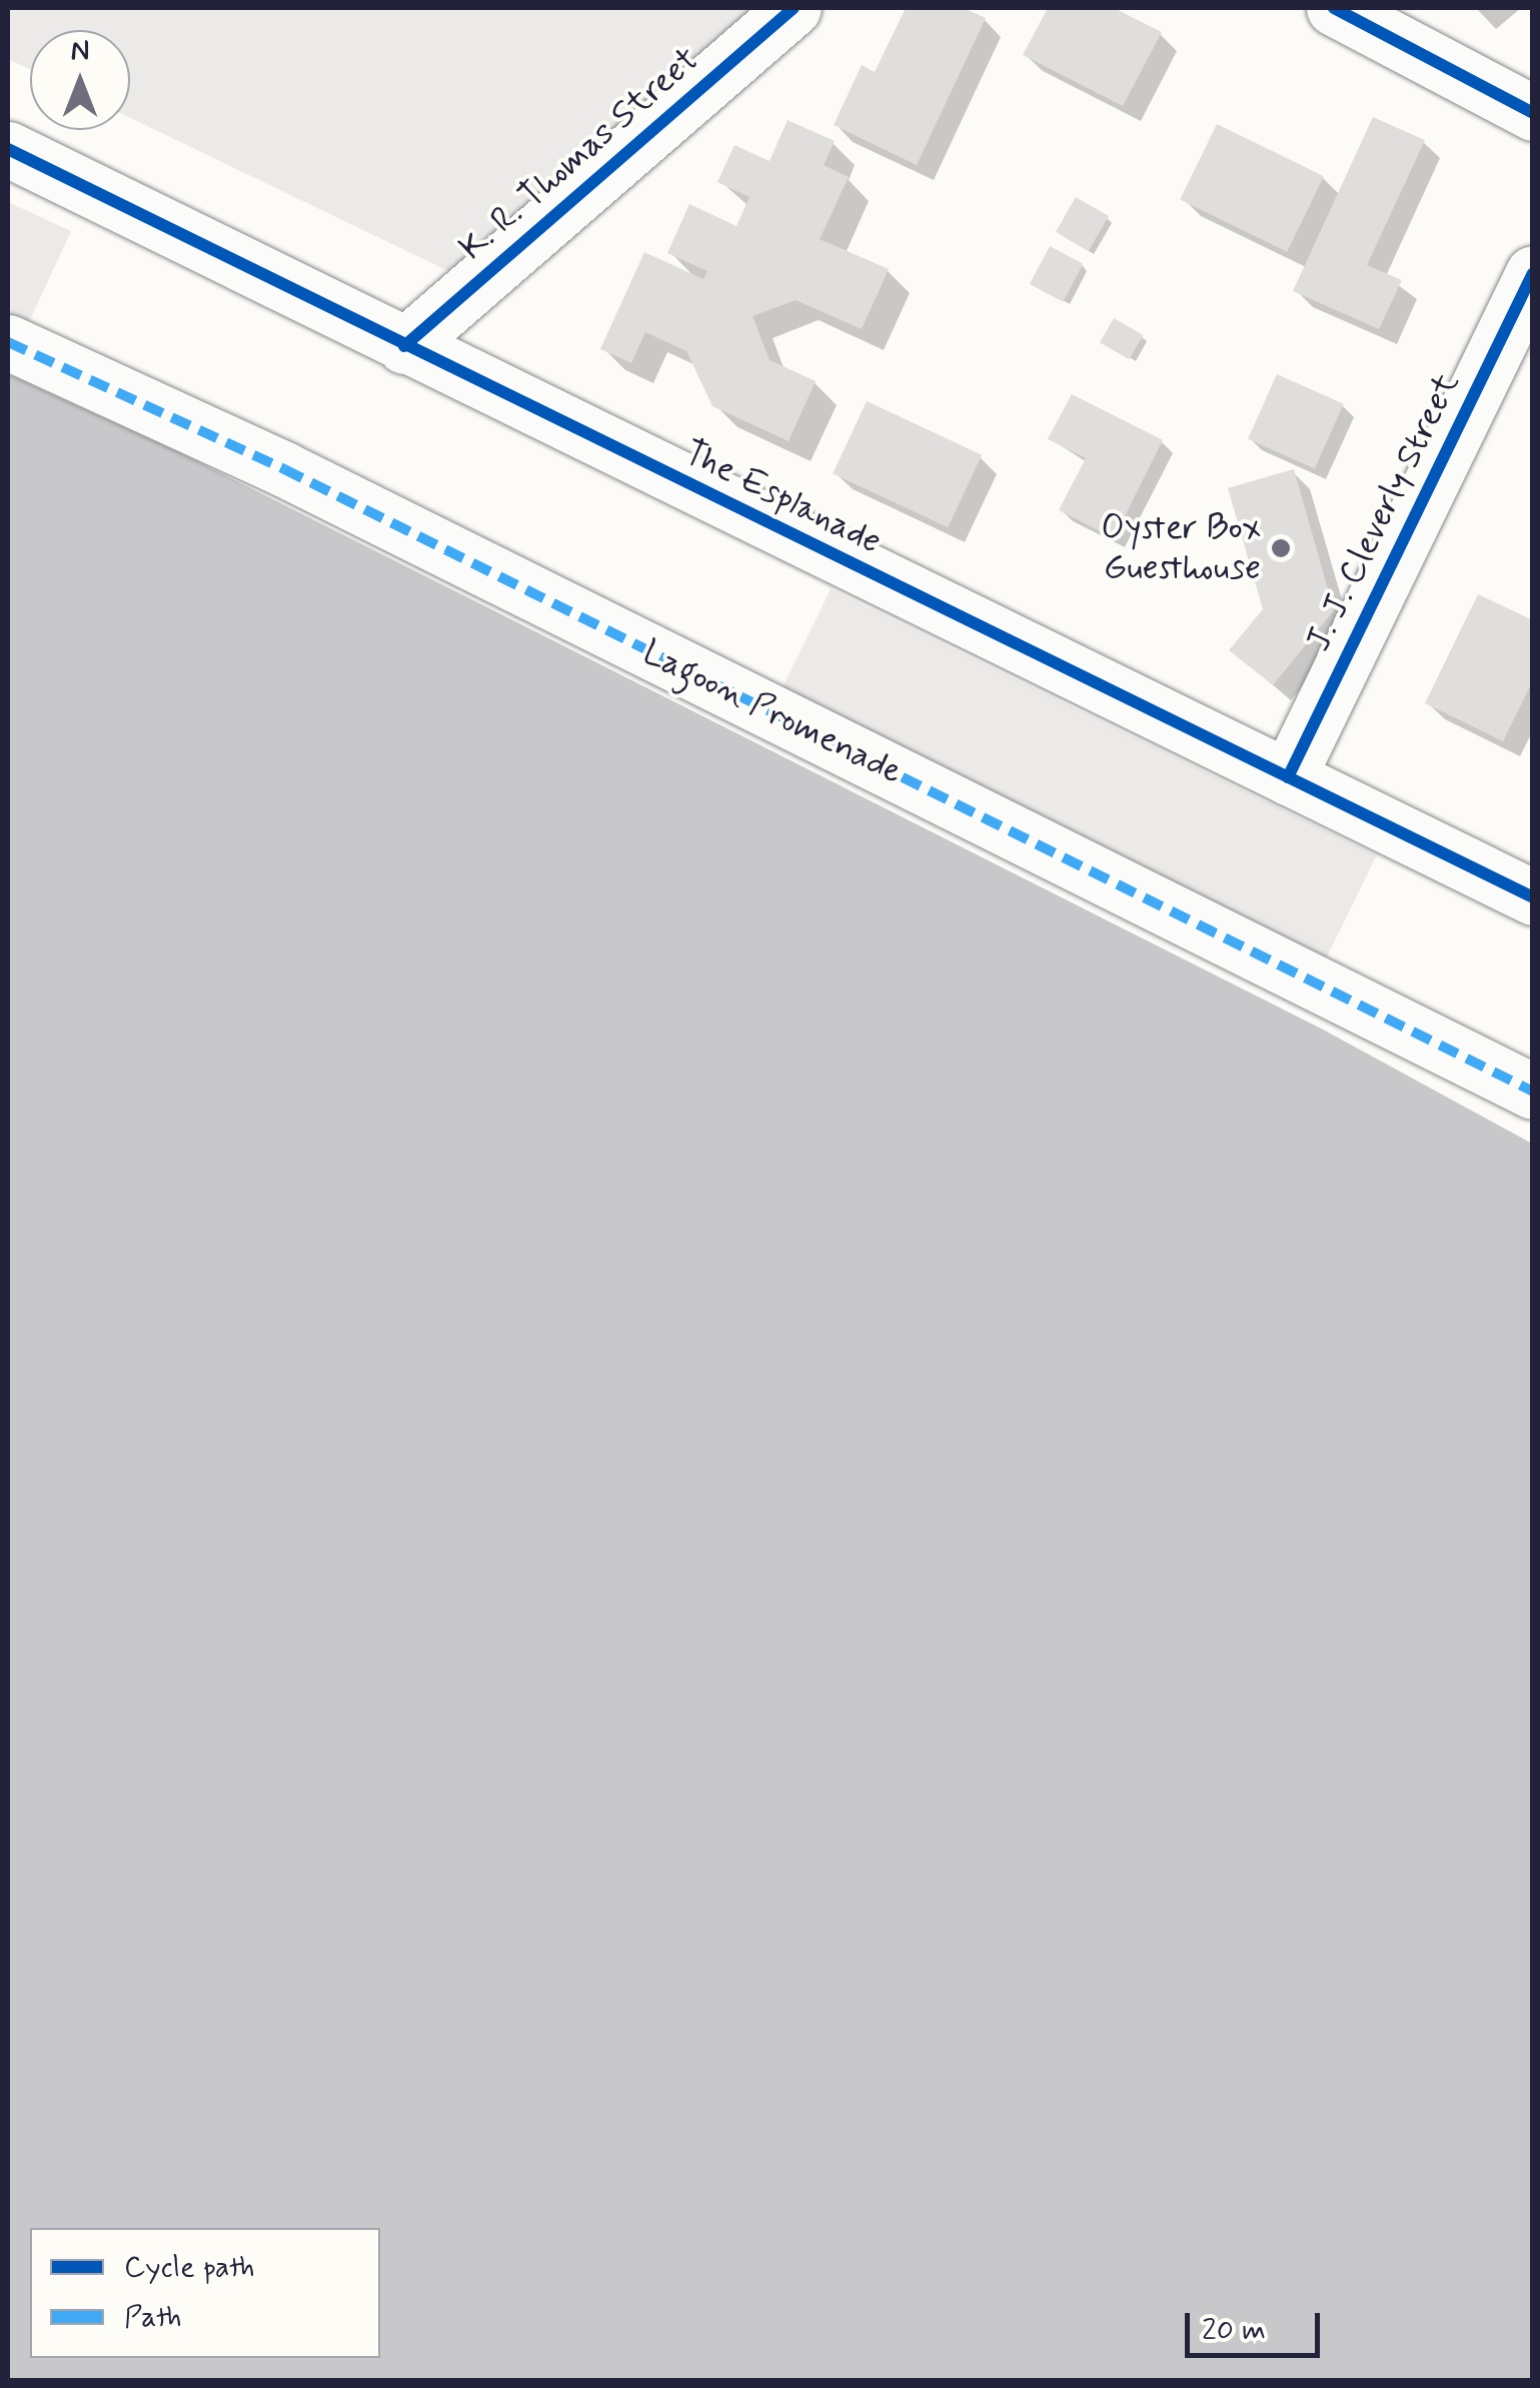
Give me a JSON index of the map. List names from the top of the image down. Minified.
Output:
{"streets":{"street":["K. R. Thomas Street","The Esplanade","J. J. Cleverly Street","Lagoon Promenade"]},"crossings":[["K. R. Thomas Street","The Esplanade"],["The Esplanade","J. J. Cleverly Street"]],"places":["Oyster Box Guesthouse"],"legend":["Cycle path","Path"],"scale_bar":"20 m","north":"top"}
